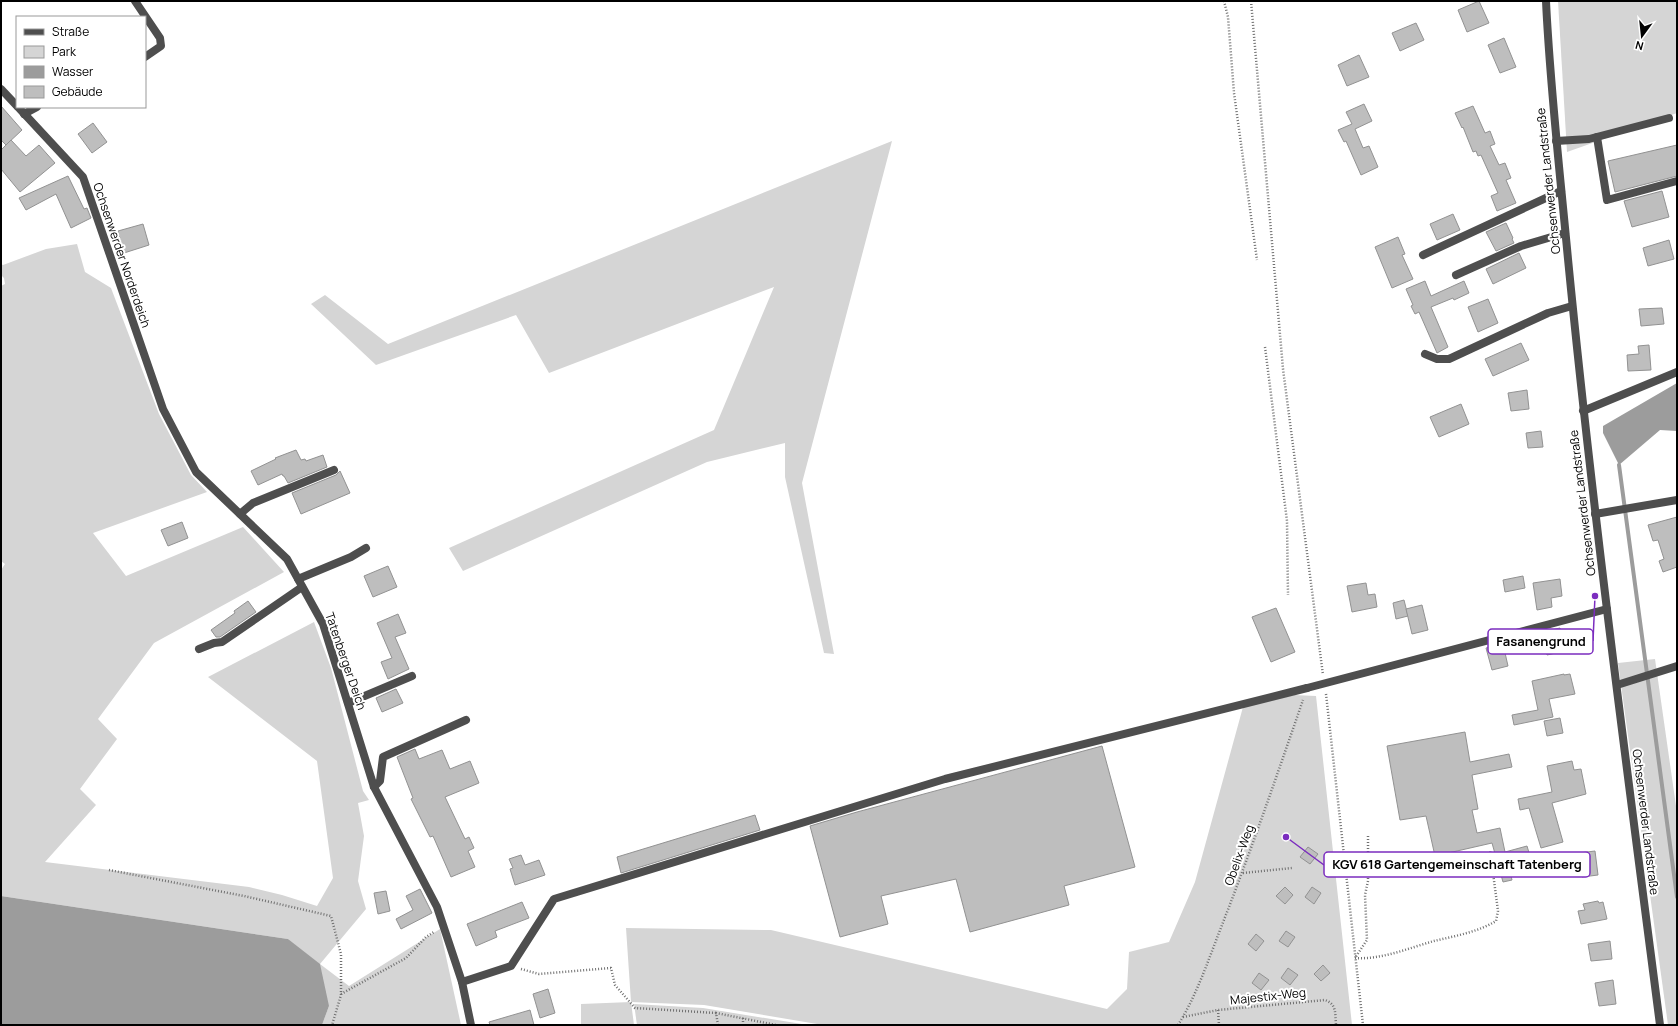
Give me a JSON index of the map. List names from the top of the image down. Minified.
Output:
{"streets":{"street":["Ochsenwerder Landstraße","Ochsenwerder Norderdeich","Tatenberger Deich"],"path":["Obelix-Weg","Majestix-Weg"]},"crossings":[["Ochsenwerder Norderdeich","Tatenberger Deich"],["Obelix-Weg","Majestix-Weg"]],"places":["Fasanengrund","KGV 618 Gartengemeinschaft Tatenberg"],"legend":["Straße","Park","Wasser","Gebäude"],"north":"bottom"}
